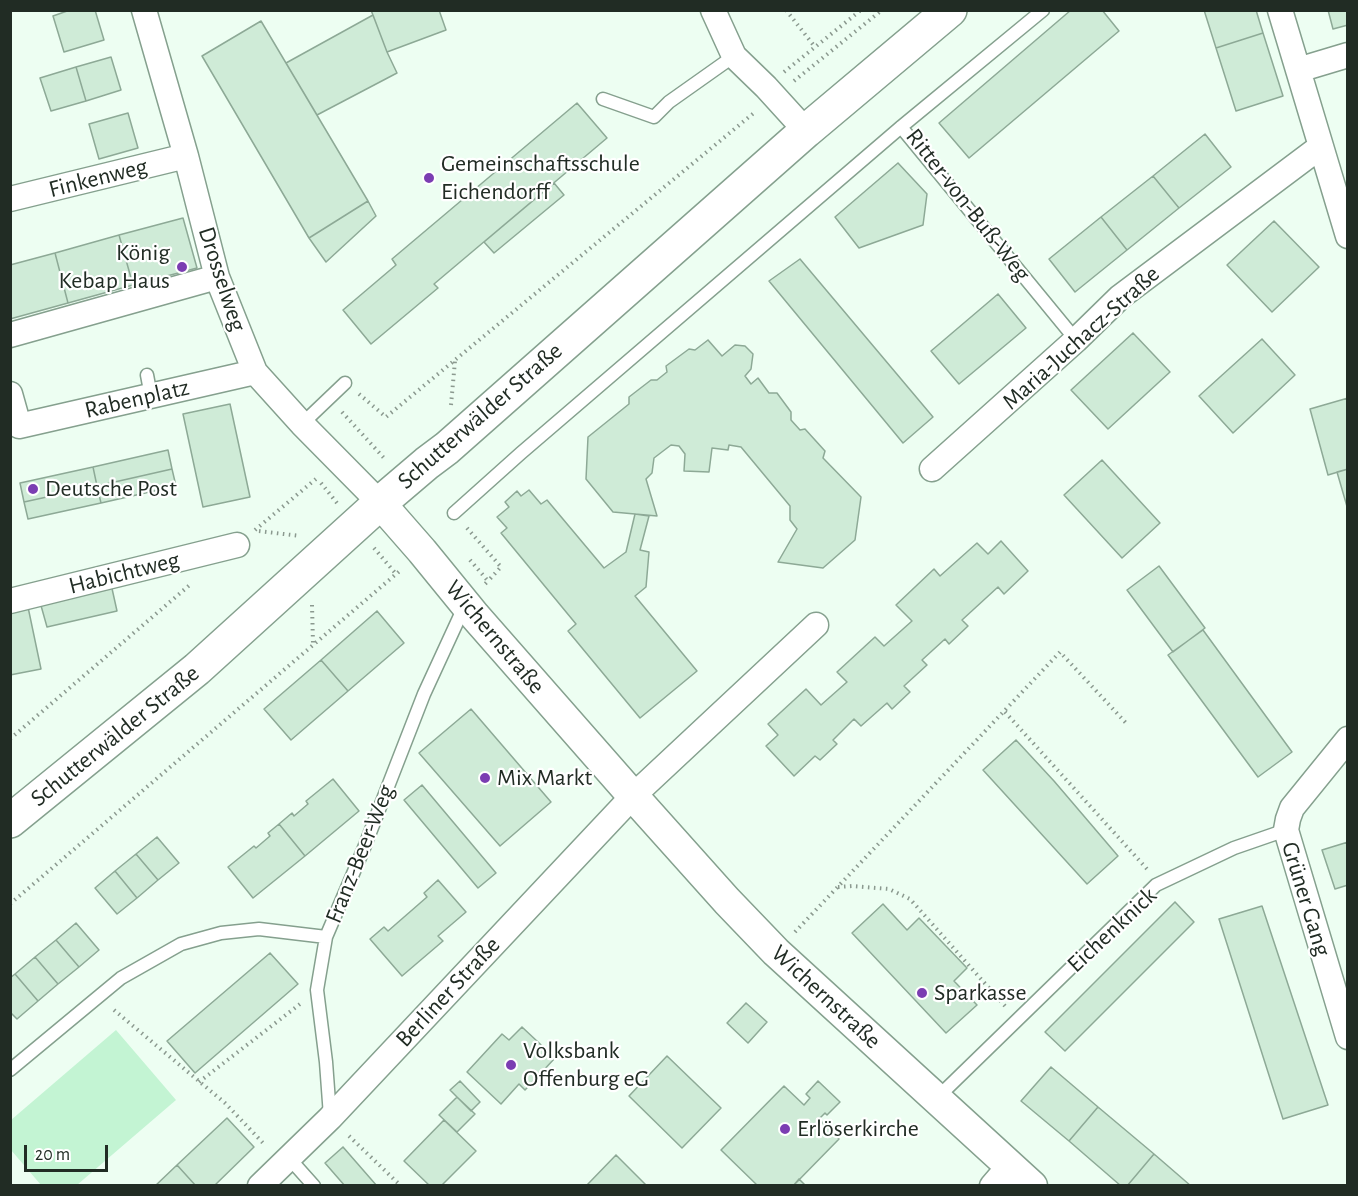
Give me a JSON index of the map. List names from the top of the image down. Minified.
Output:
{"streets":{"main road":["Schutterwälder Straße"],"street":["Finkenweg","Drosselweg","Maria-Juchacz-Straße","Rabenplatz","Habichtweg","Wichernstraße","Grüner Gang","Berliner Straße"],"lane":["Ritter-von-Buß-Weg","Franz-Beer-Weg","Eichenknick"]},"crossings":[["Finkenweg","Drosselweg"],["Ritter-von-Buß-Weg","Maria-Juchacz-Straße"],["Drosselweg","Rabenplatz"],["Drosselweg","Schutterwälder Straße"],["Drosselweg","Wichernstraße"],["Schutterwälder Straße","Wichernstraße"],["Wichernstraße","Franz-Beer-Weg"],["Wichernstraße","Eichenknick"],["Wichernstraße","Berliner Straße"],["Franz-Beer-Weg","Berliner Straße"],["Grüner Gang","Eichenknick"]],"places":["Gemeinschaftsschule Eichendorff","König Kebap Haus","Deutsche Post","Mix Markt","Sparkasse","Volksbank Offenburg eG","Erlöserkirche"],"scale_bar":"20 m"}
